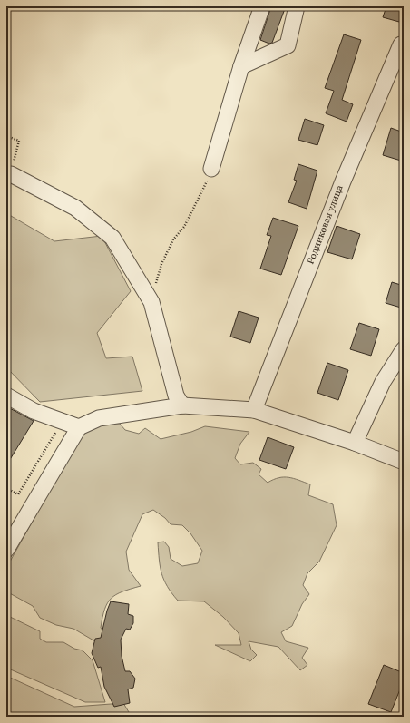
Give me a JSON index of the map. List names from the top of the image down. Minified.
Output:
{"streets":{"street":["Родниковая улица"]}}
